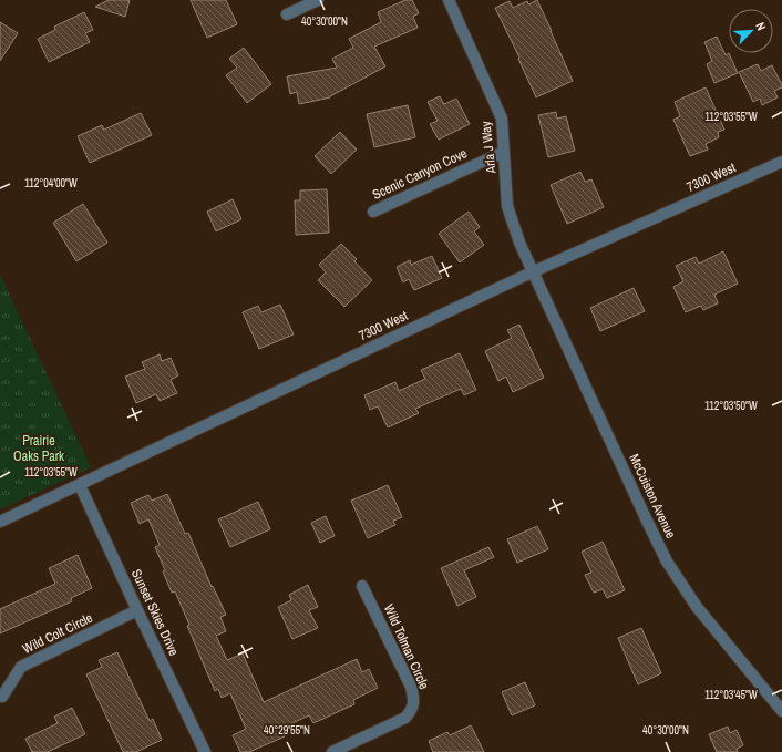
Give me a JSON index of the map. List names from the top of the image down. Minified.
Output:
{"streets":{"street":["Arla J Way","Scenic Canyon Cove","7300 West","McCuiston Avenue","Sunset Skies Drive","Wild Colt Circle","Wild Tolman Circle"]},"crossings":[["Arla J Way","Scenic Canyon Cove"],["Arla J Way","7300 West"],["Arla J Way","McCuiston Avenue"],["7300 West","McCuiston Avenue"],["7300 West","Sunset Skies Drive"],["Sunset Skies Drive","Wild Colt Circle"]],"parks":["Prairie Oaks Park"],"north":"top right","coordinates":["40°30'00\"N","112°03'55\"W","112°04'00\"W","112°03'50\"W","112°03'45\"W","40°29'55\"N"]}
